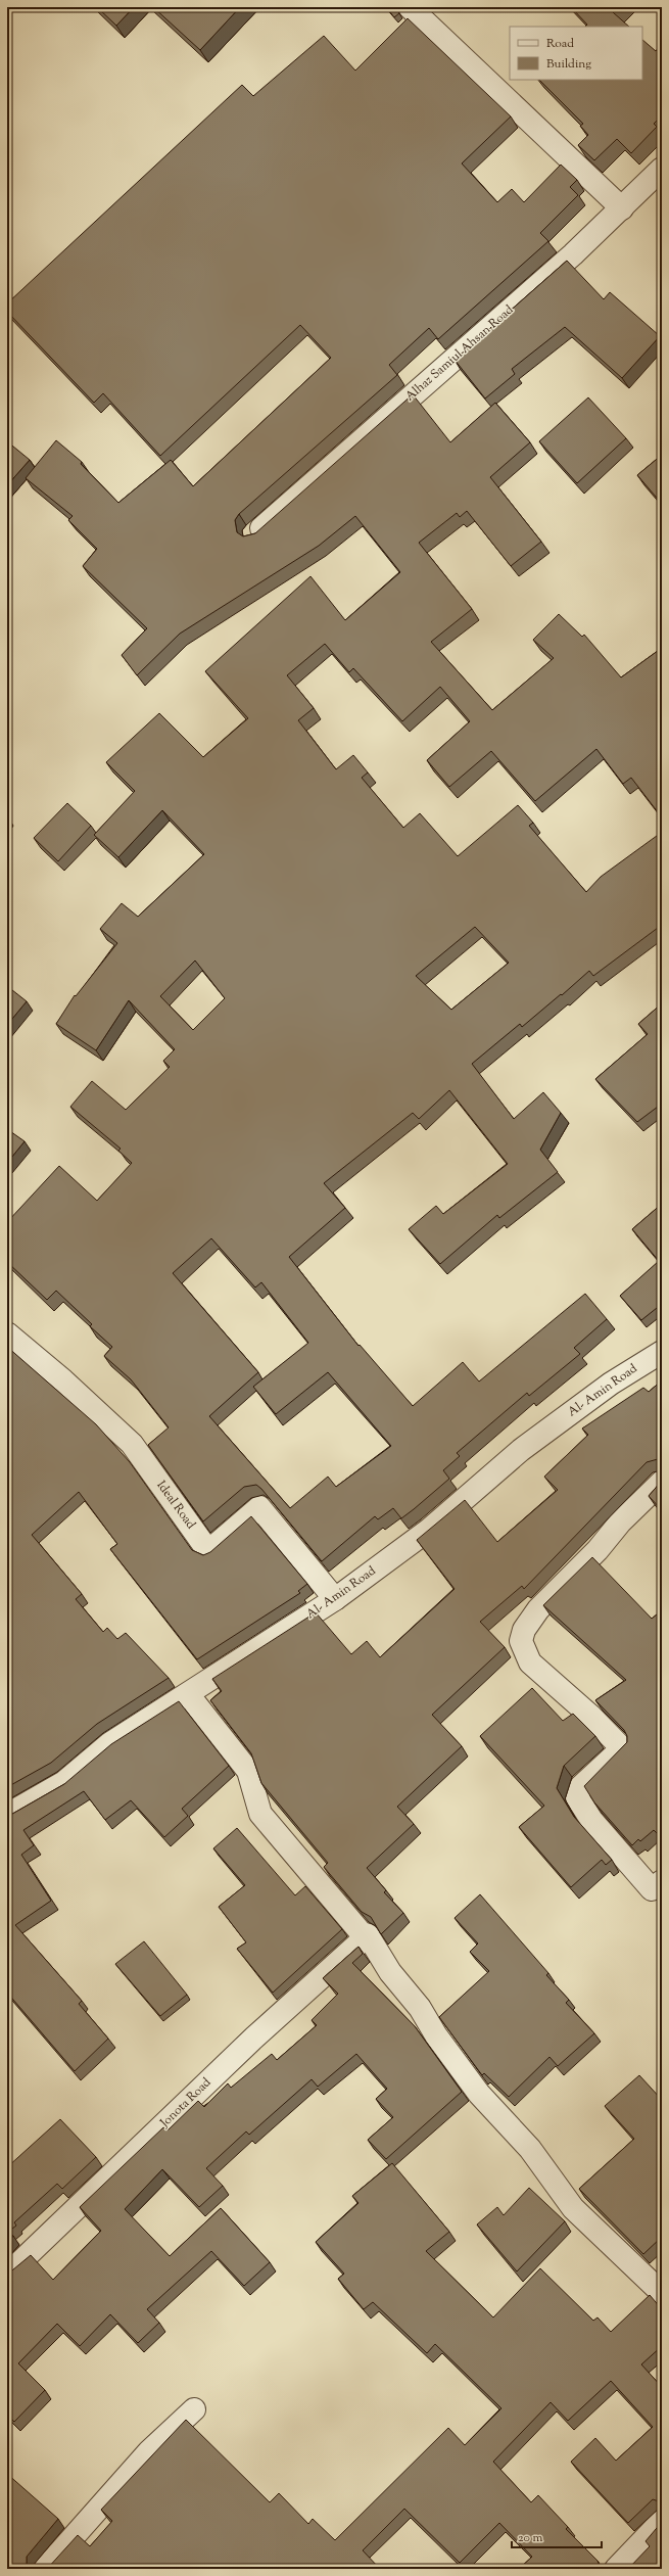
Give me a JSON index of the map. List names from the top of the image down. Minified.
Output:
{"streets":{"street":["Alhaz Samiul Ahsan Road","Al- Amin Road","Ideal Road","Jonota Road"]},"crossings":[["Al- Amin Road","Ideal Road"]],"legend":["Road","Building"],"scale_bar":"20 m"}
